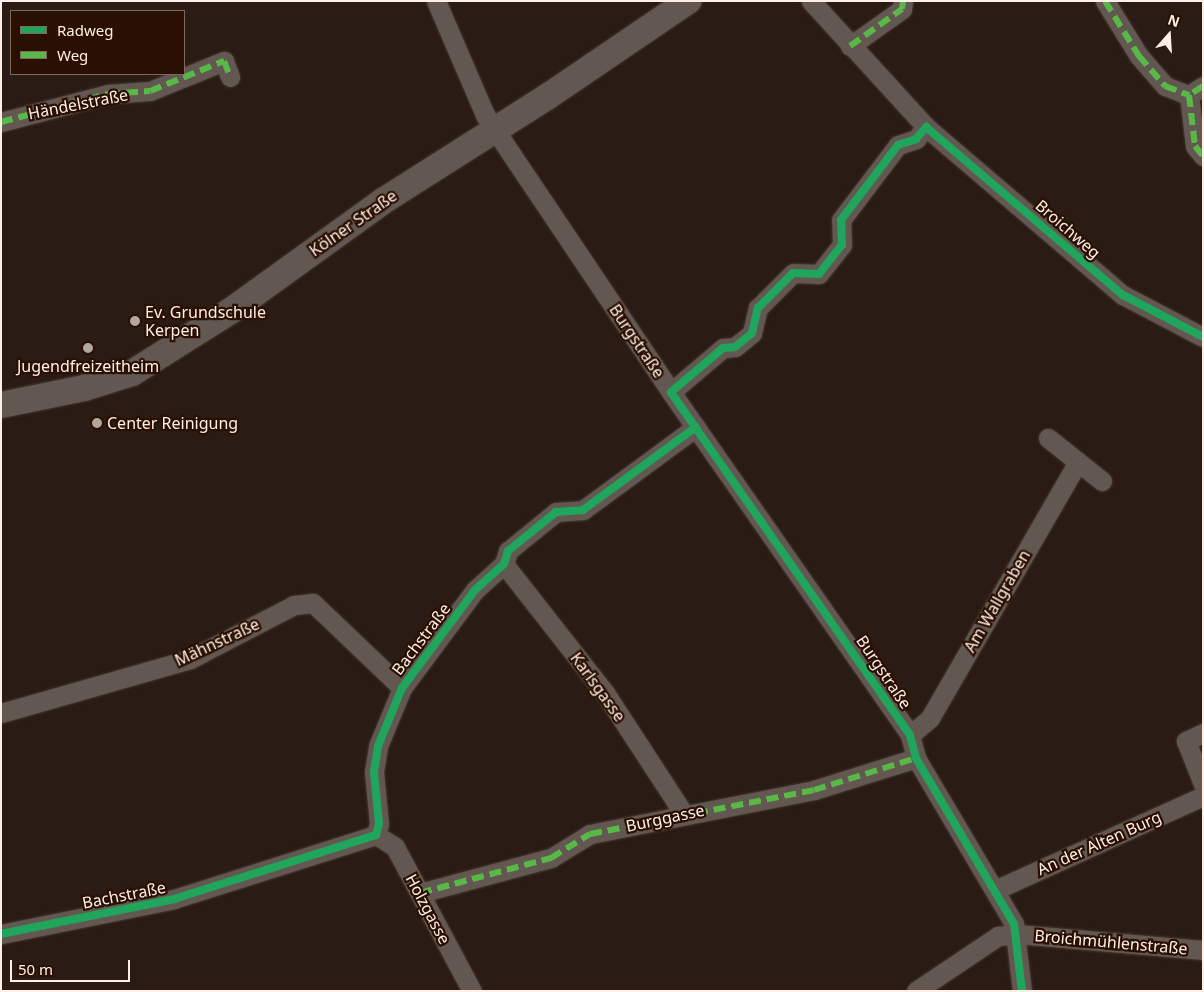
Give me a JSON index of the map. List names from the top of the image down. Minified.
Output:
{"streets":{"main road":["Kölner Straße"],"street":["Händelstraße","Broichweg","Burgstraße","Am Wallgraben","Bachstraße","Mähnstraße","Karlsgasse","Burggasse","An der Alten Burg","Holzgasse","Broichmühlenstraße"]},"crossings":[["Kölner Straße","Burgstraße"],["Burgstraße","Am Wallgraben"],["Burgstraße","Bachstraße"],["Burgstraße","Burggasse"],["Burgstraße","An der Alten Burg"],["Burgstraße","Broichmühlenstraße"],["Bachstraße","Mähnstraße"],["Bachstraße","Karlsgasse"],["Bachstraße","Holzgasse"],["Karlsgasse","Burggasse"],["Burggasse","Holzgasse"]],"places":["Ev. Grundschule Kerpen","Jugendfreizeitheim","Center Reinigung"],"legend":["Radweg","Weg"],"scale_bar":"50 m","north":"top"}
